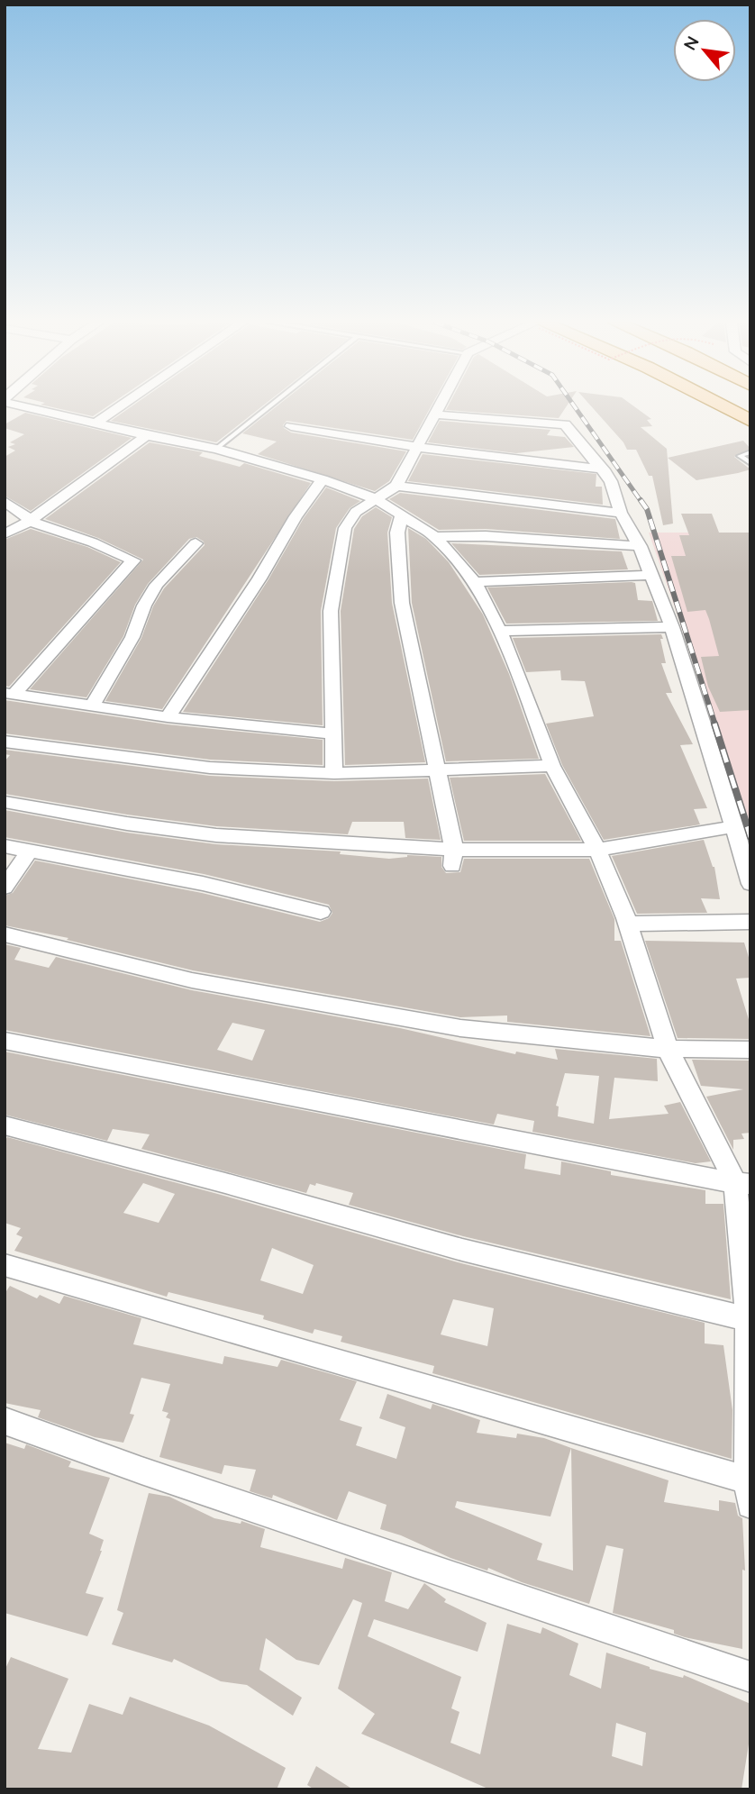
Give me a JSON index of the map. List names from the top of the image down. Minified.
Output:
{"north":"top left"}
